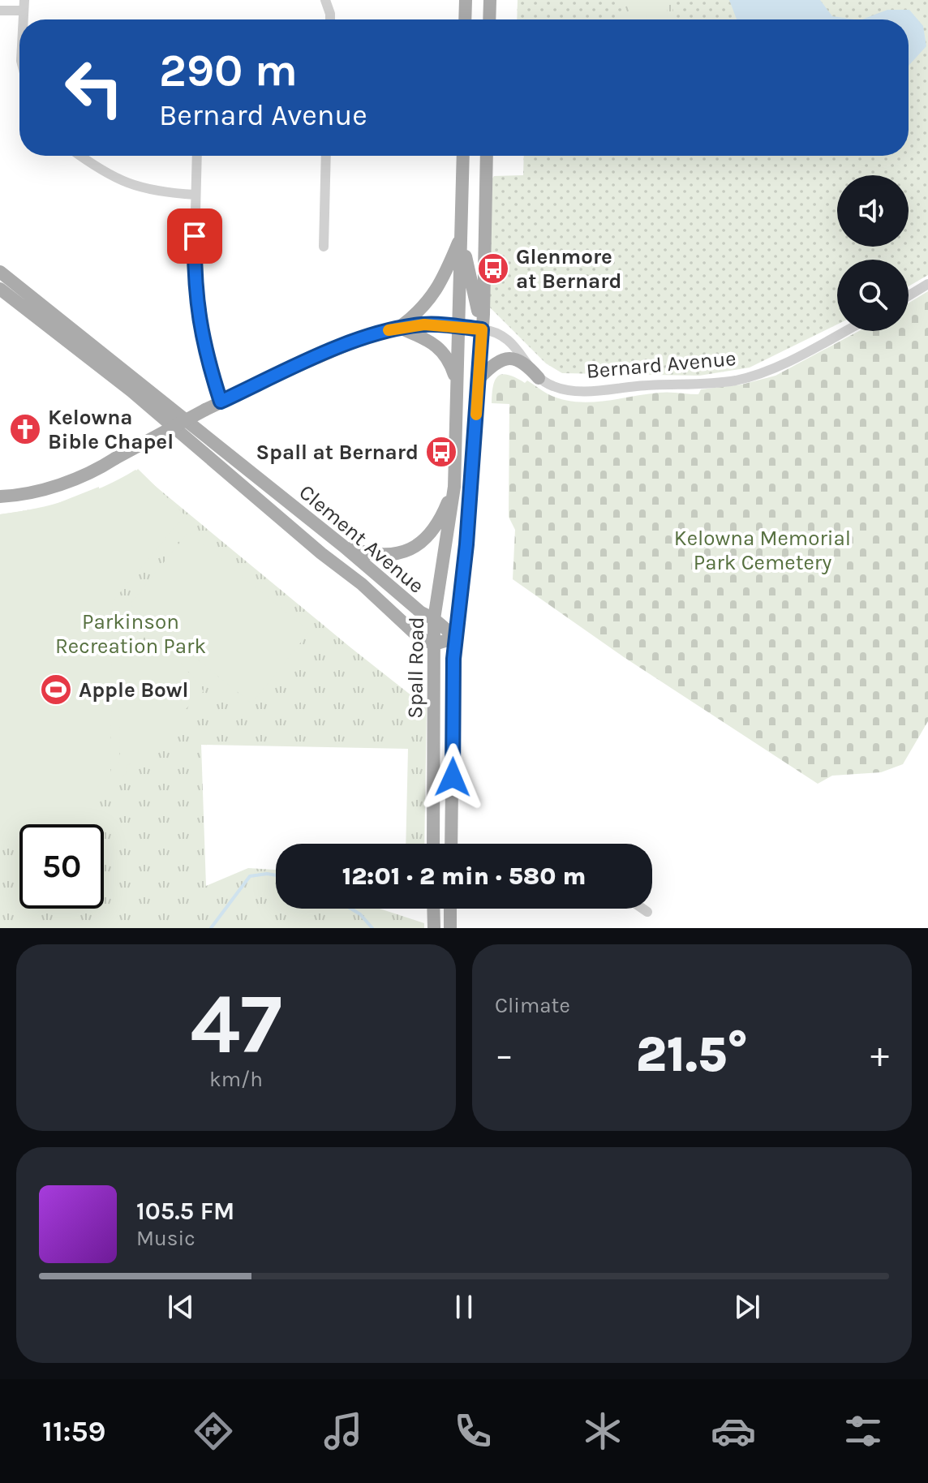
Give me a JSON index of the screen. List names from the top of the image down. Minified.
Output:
{"streets":{"main road":["Bernard Avenue","Clement Avenue","Spall Road"]},"crossings":[["Bernard Avenue","Spall Road"],["Clement Avenue","Spall Road"]],"parks":["Kelowna Memorial Park Cemetery","Parkinson Recreation Park"],"places":{"bus stop":["Glenmore at Bernard","Spall at Bernard"],"church":["Kelowna Bible Chapel"],"sports":["Apple Bowl"]},"page":{"turn":["290 m","Bernard Avenue"],"limit":"50","trip":"12:01 · 2 min · 580 m","tile":[["47","km/h"],"Climate"],"heat":["−","21.5°","+"],"song":["105.5 FM","Music"],"tabs":"11:59"}}
